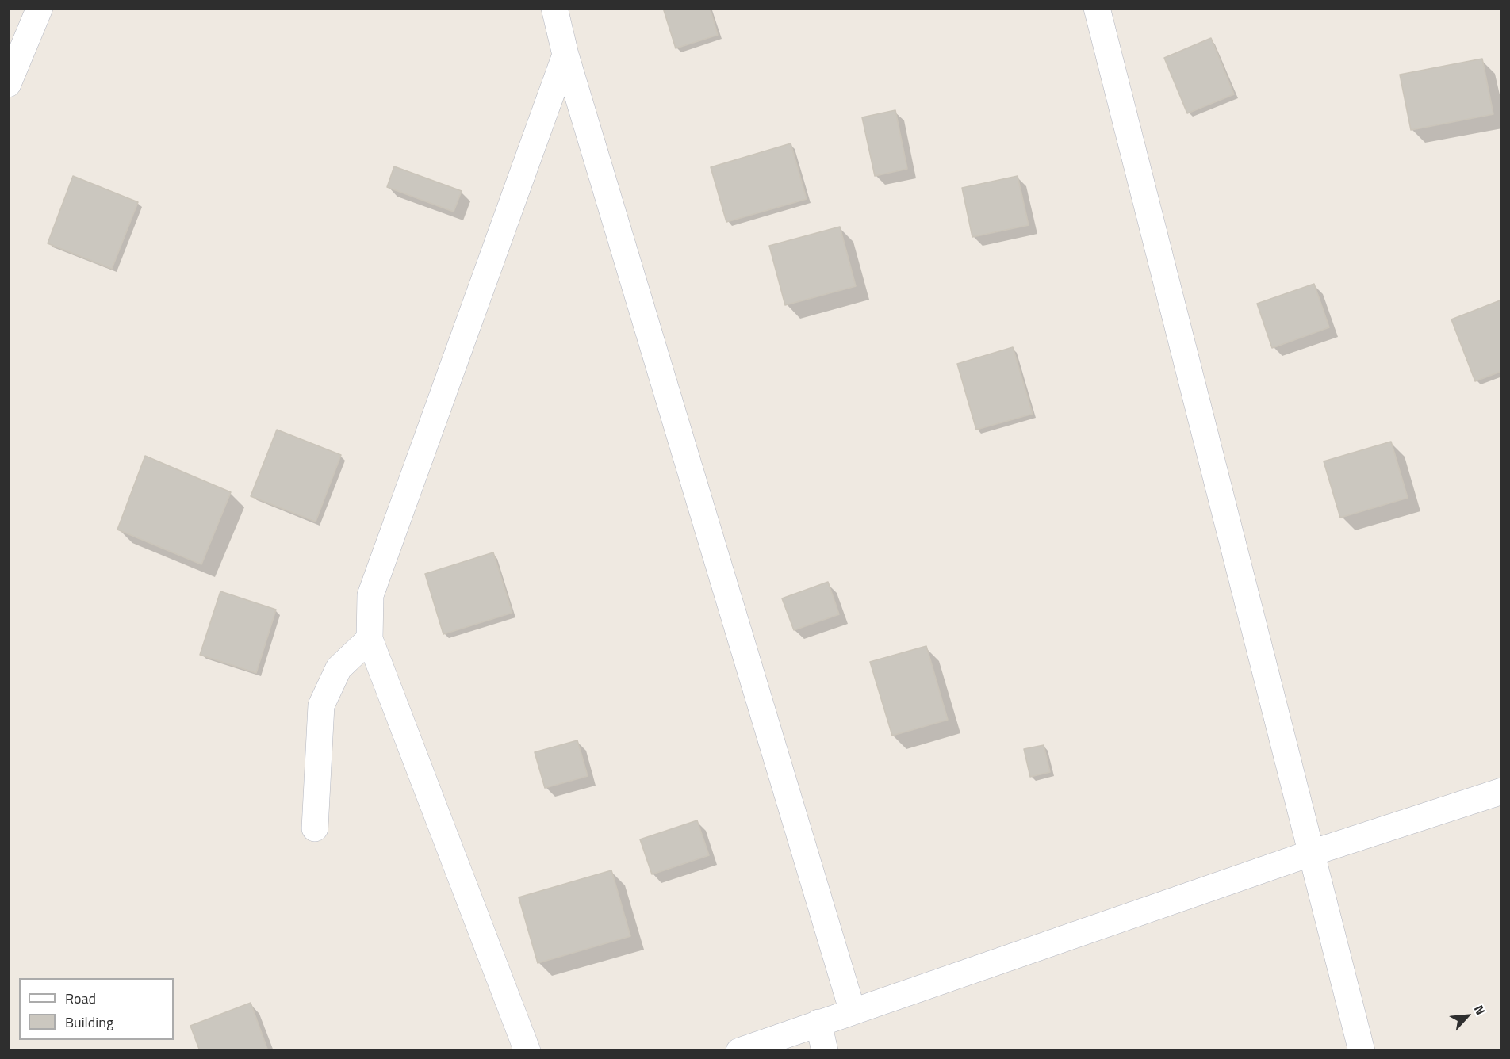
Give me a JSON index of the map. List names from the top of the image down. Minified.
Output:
{"legend":["Road","Building"],"north":"top right"}
